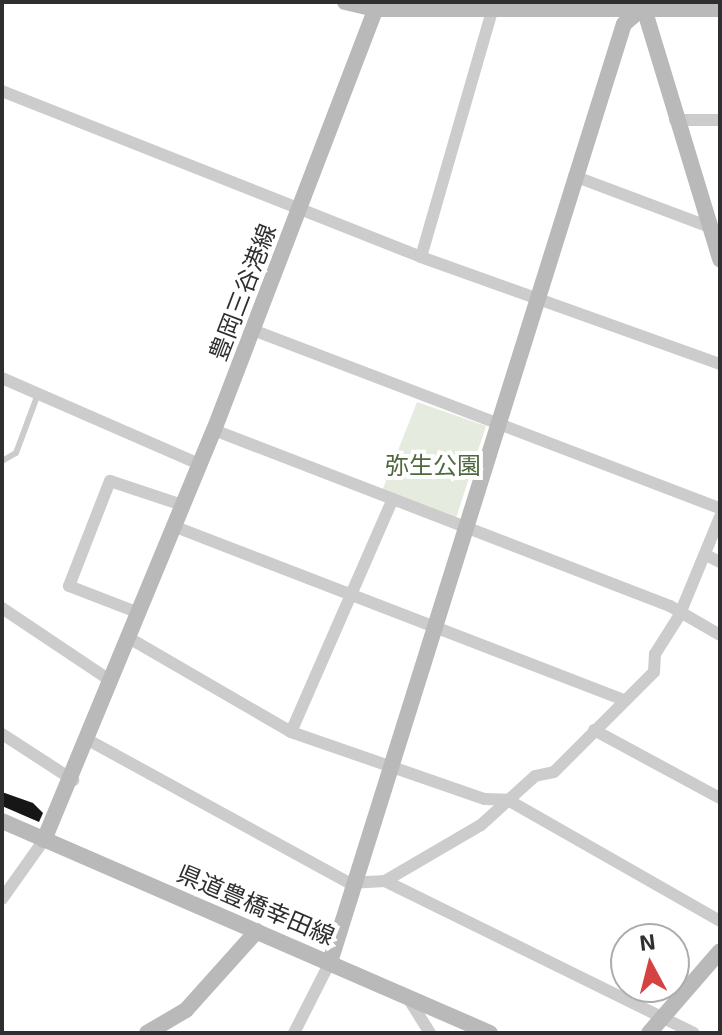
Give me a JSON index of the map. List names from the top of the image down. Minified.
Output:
{"streets":{"street":["豊岡三谷港線","県道豊橋幸田線"]},"crossings":[["豊岡三谷港線","県道豊橋幸田線"]],"parks":["弥生公園"],"north":"top"}
